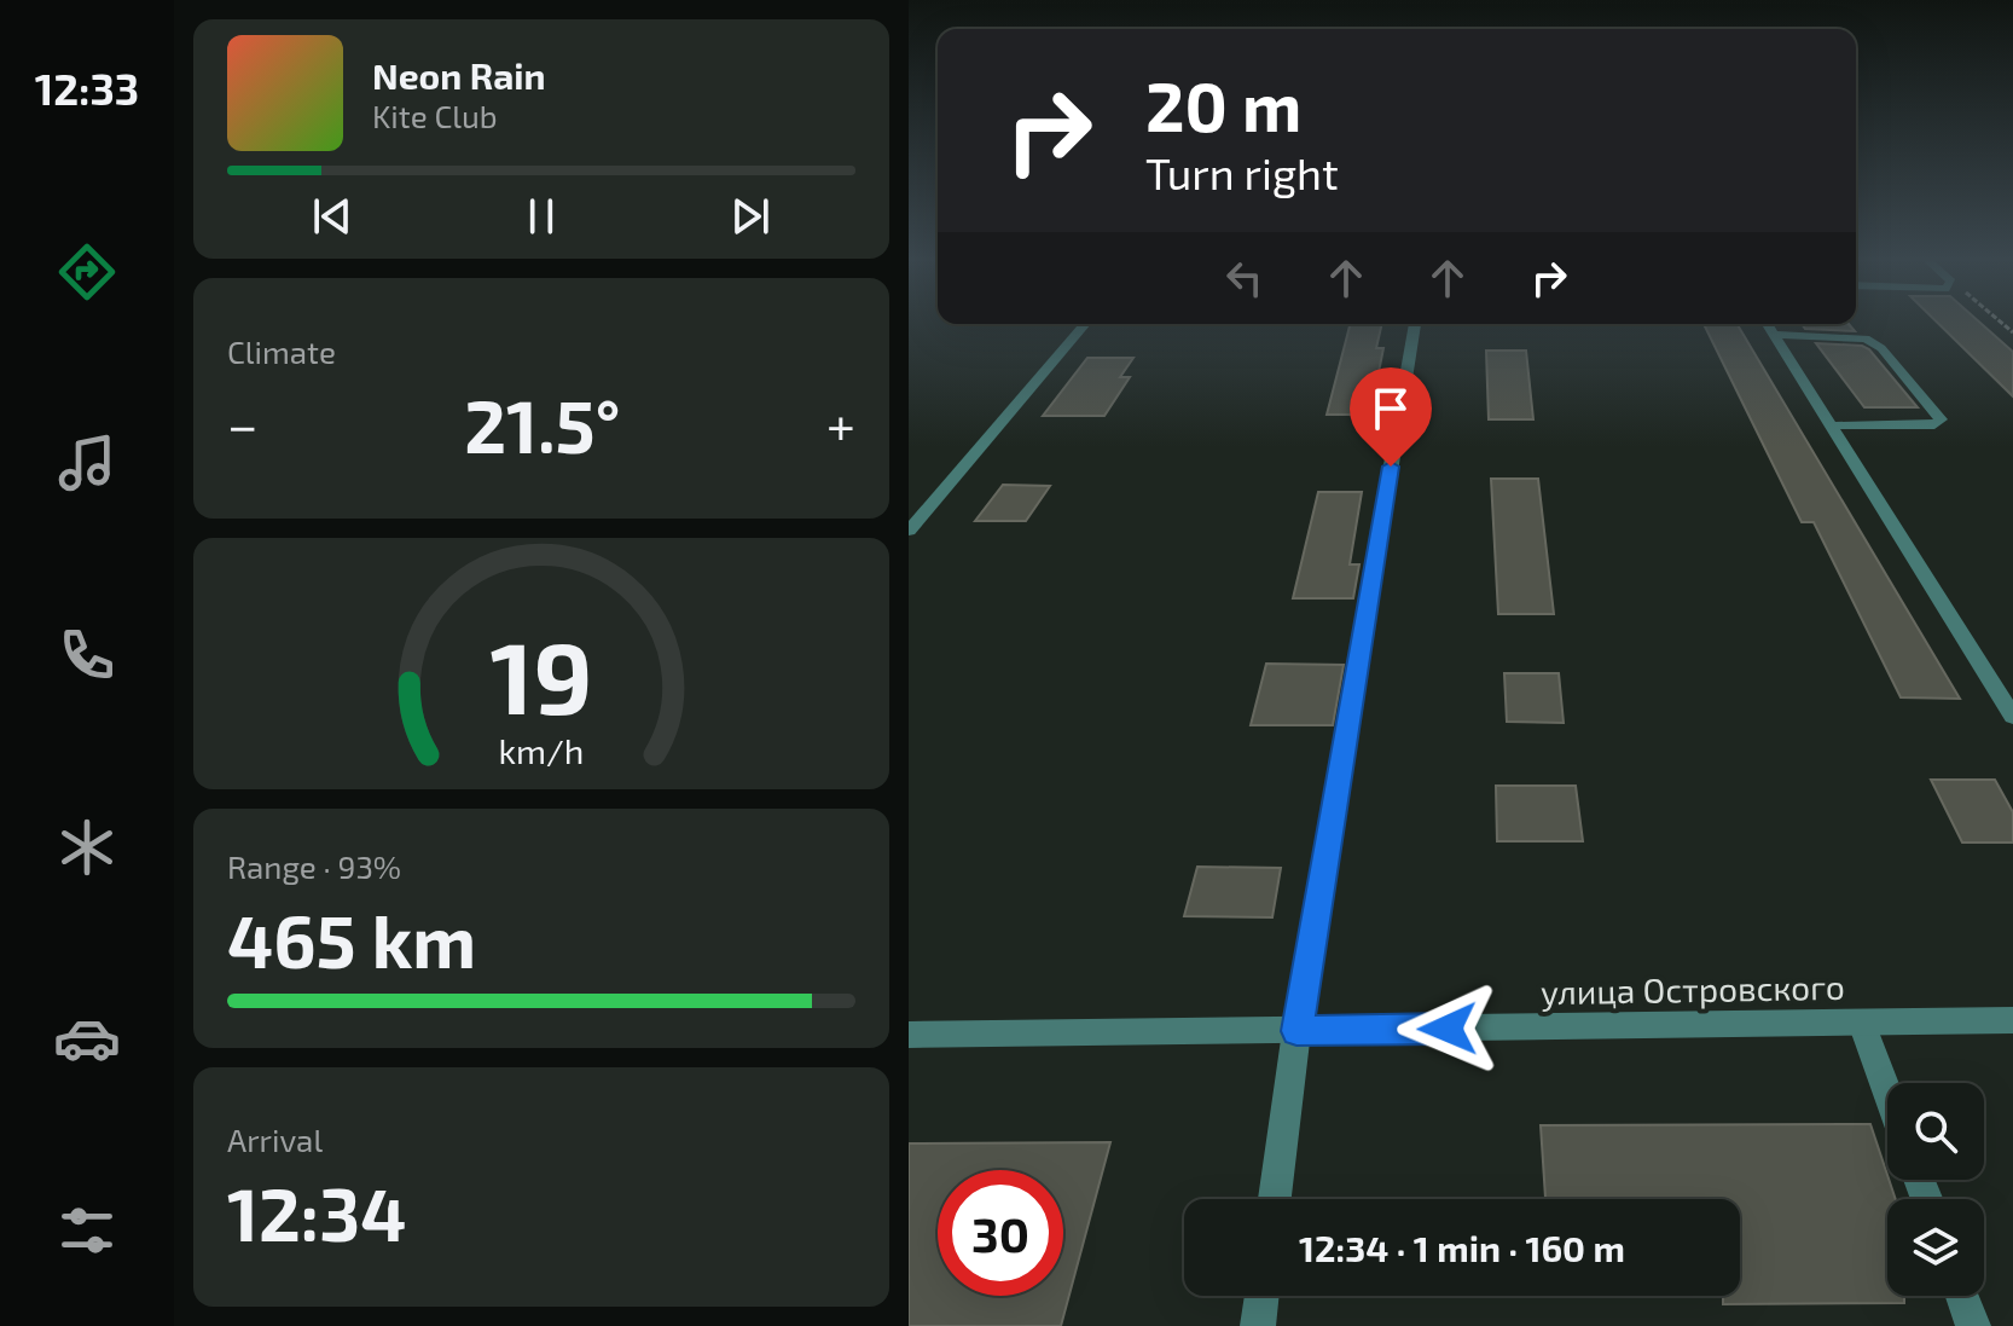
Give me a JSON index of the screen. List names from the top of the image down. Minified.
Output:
{"streets":{"street":["улица Островского"]},"page":{"tabs":"12:33","turn":["20 m","Turn right"],"song":["Neon Rain","Kite Club"],"tile":["Climate",["Range · 93%","465 km"],["Arrival","12:34"]],"heat":["−","21.5°","+"],"limit":"30","trip":"12:34 · 1 min · 160 m","gauge":["19","km/h"]}}
